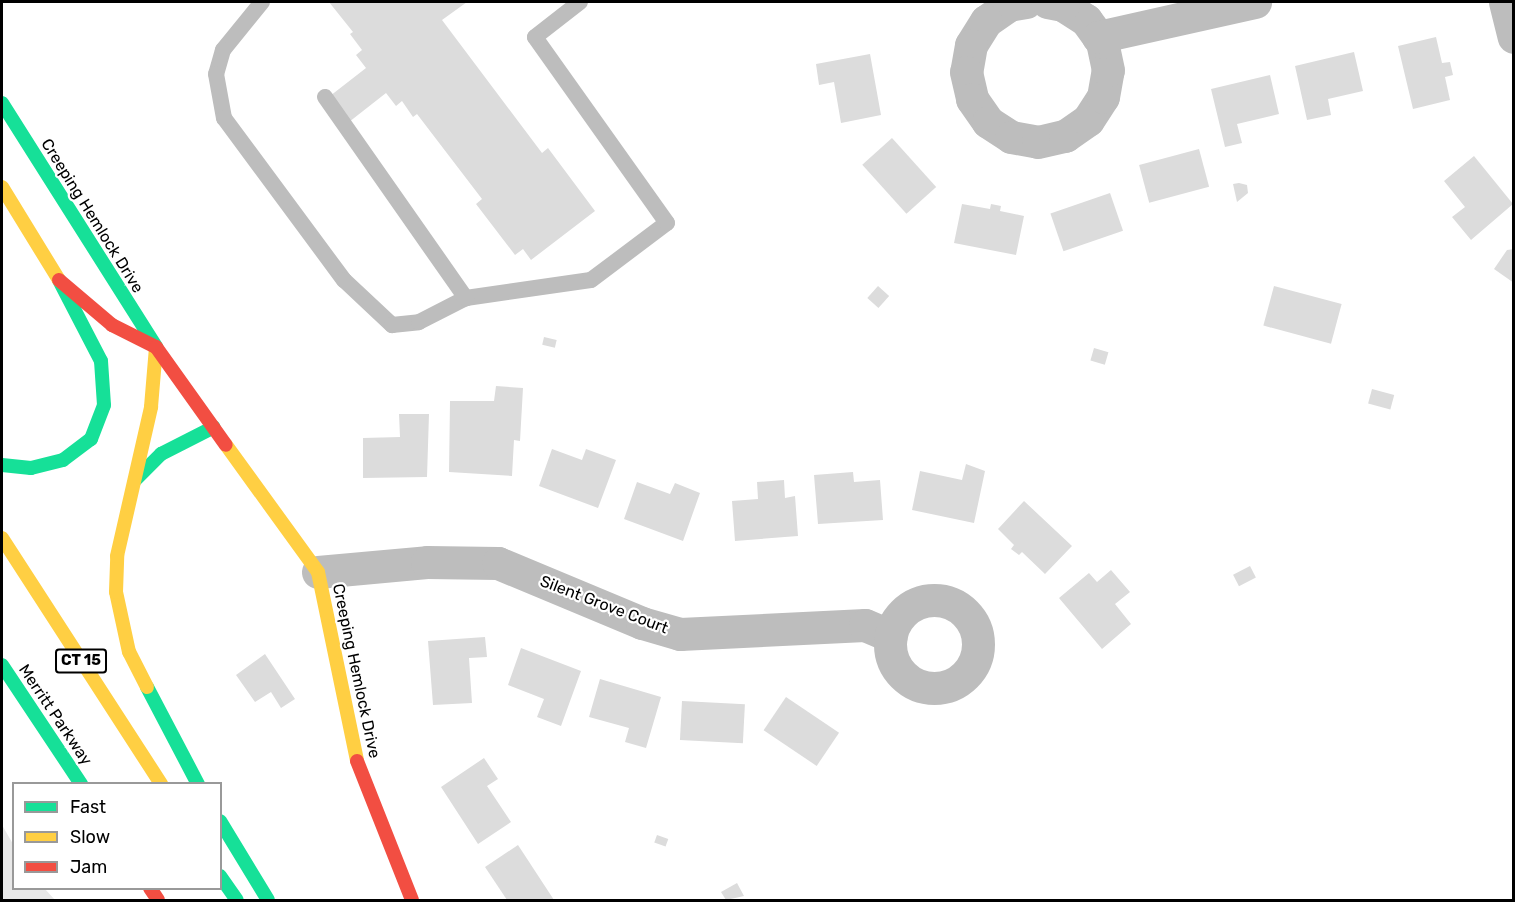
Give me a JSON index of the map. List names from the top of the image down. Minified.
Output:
{"streets":{"main road":["Creeping Hemlock Drive","CT 15","Merritt Parkway"],"street":["Silent Grove Court"]},"crossings":[["Creeping Hemlock Drive","Silent Grove Court"]],"legend":["Fast","Slow","Jam"]}
